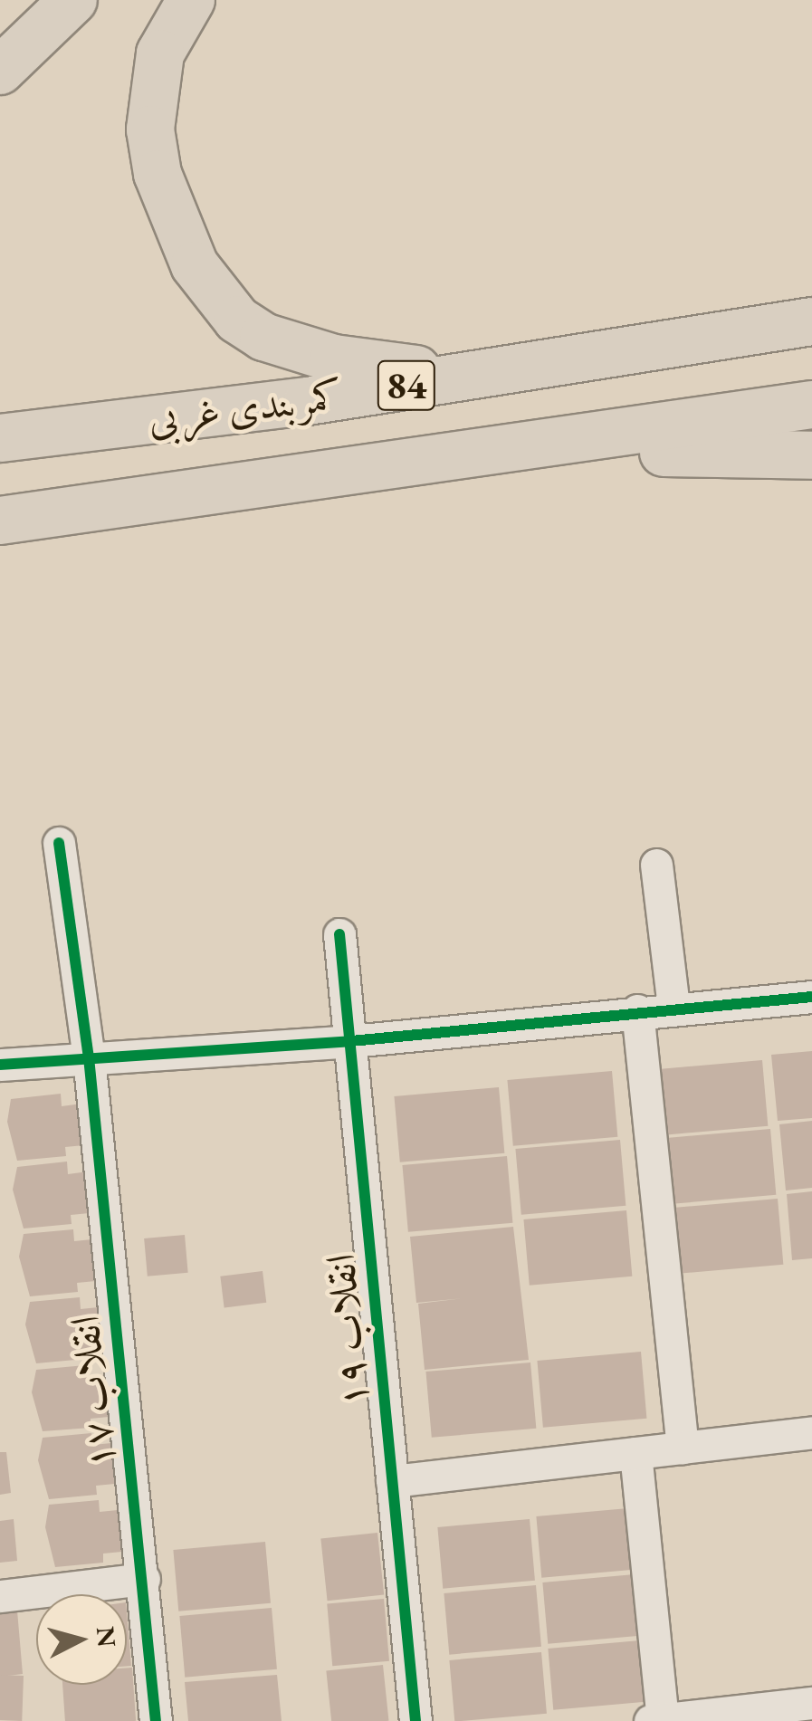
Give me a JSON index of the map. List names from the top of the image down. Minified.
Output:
{"streets":{"highway":["84","کمربندی غربی"],"street":["انقلاب ۱۹","انقلاب ۱۷"]},"north":"right"}
